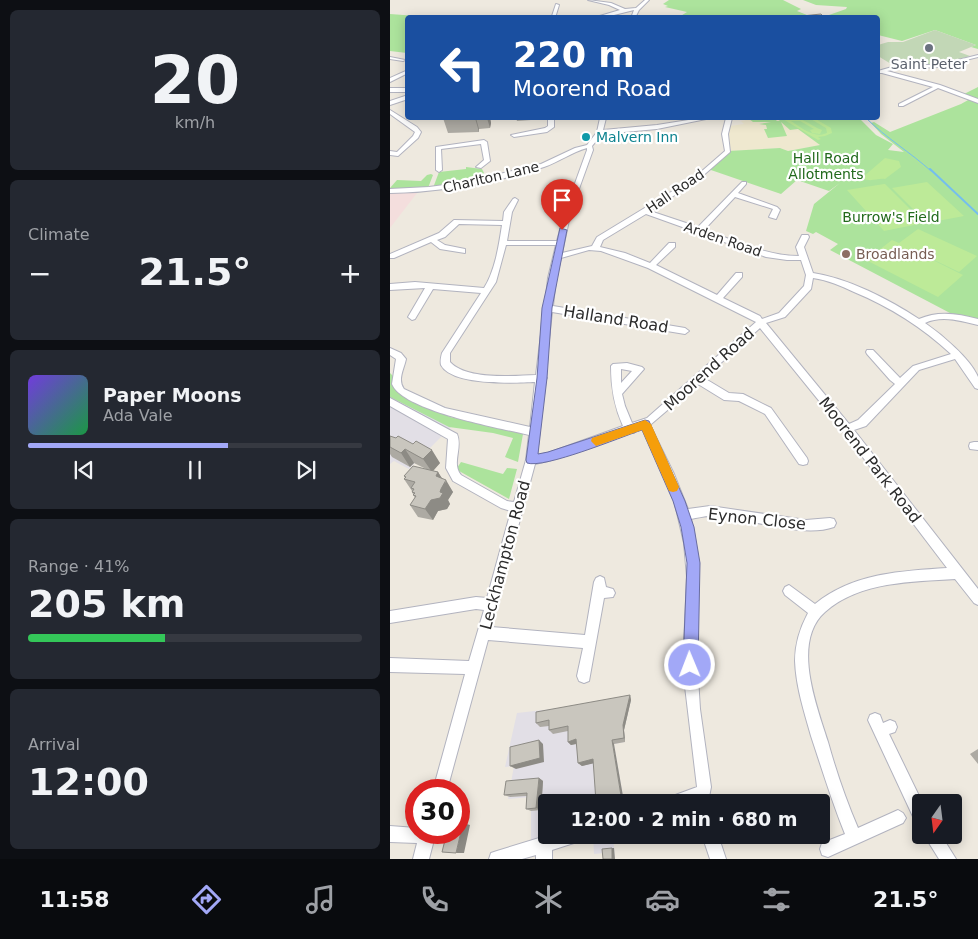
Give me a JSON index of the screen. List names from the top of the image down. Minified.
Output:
{"streets":{"street":["Charlton Lane","Hall Road","Arden Road","Halland Road","Moorend Road","Moorend Park Road","Eynon Close","Leckhampton Road"]},"crossings":[["Charlton Lane","Leckhampton Road"],["Hall Road","Arden Road"],["Hall Road","Moorend Road"],["Halland Road","Leckhampton Road"],["Moorend Road","Moorend Park Road"],["Moorend Road","Leckhampton Road"]],"parks":["Hall Road Allotments","Burrow's Field"],"places":["Saint Peter","Malvern Inn","Broadlands"],"north":"bottom","page":{"tile":[["20","km/h"],"Climate",["Range · 41%","205 km"],["Arrival","12:00"]],"turn":["220 m","Moorend Road"],"heat":["−","21.5°","+"],"song":["Paper Moons","Ada Vale"],"limit":"30","trip":"12:00 · 2 min · 680 m","tabs":["11:58","21.5°"]}}
